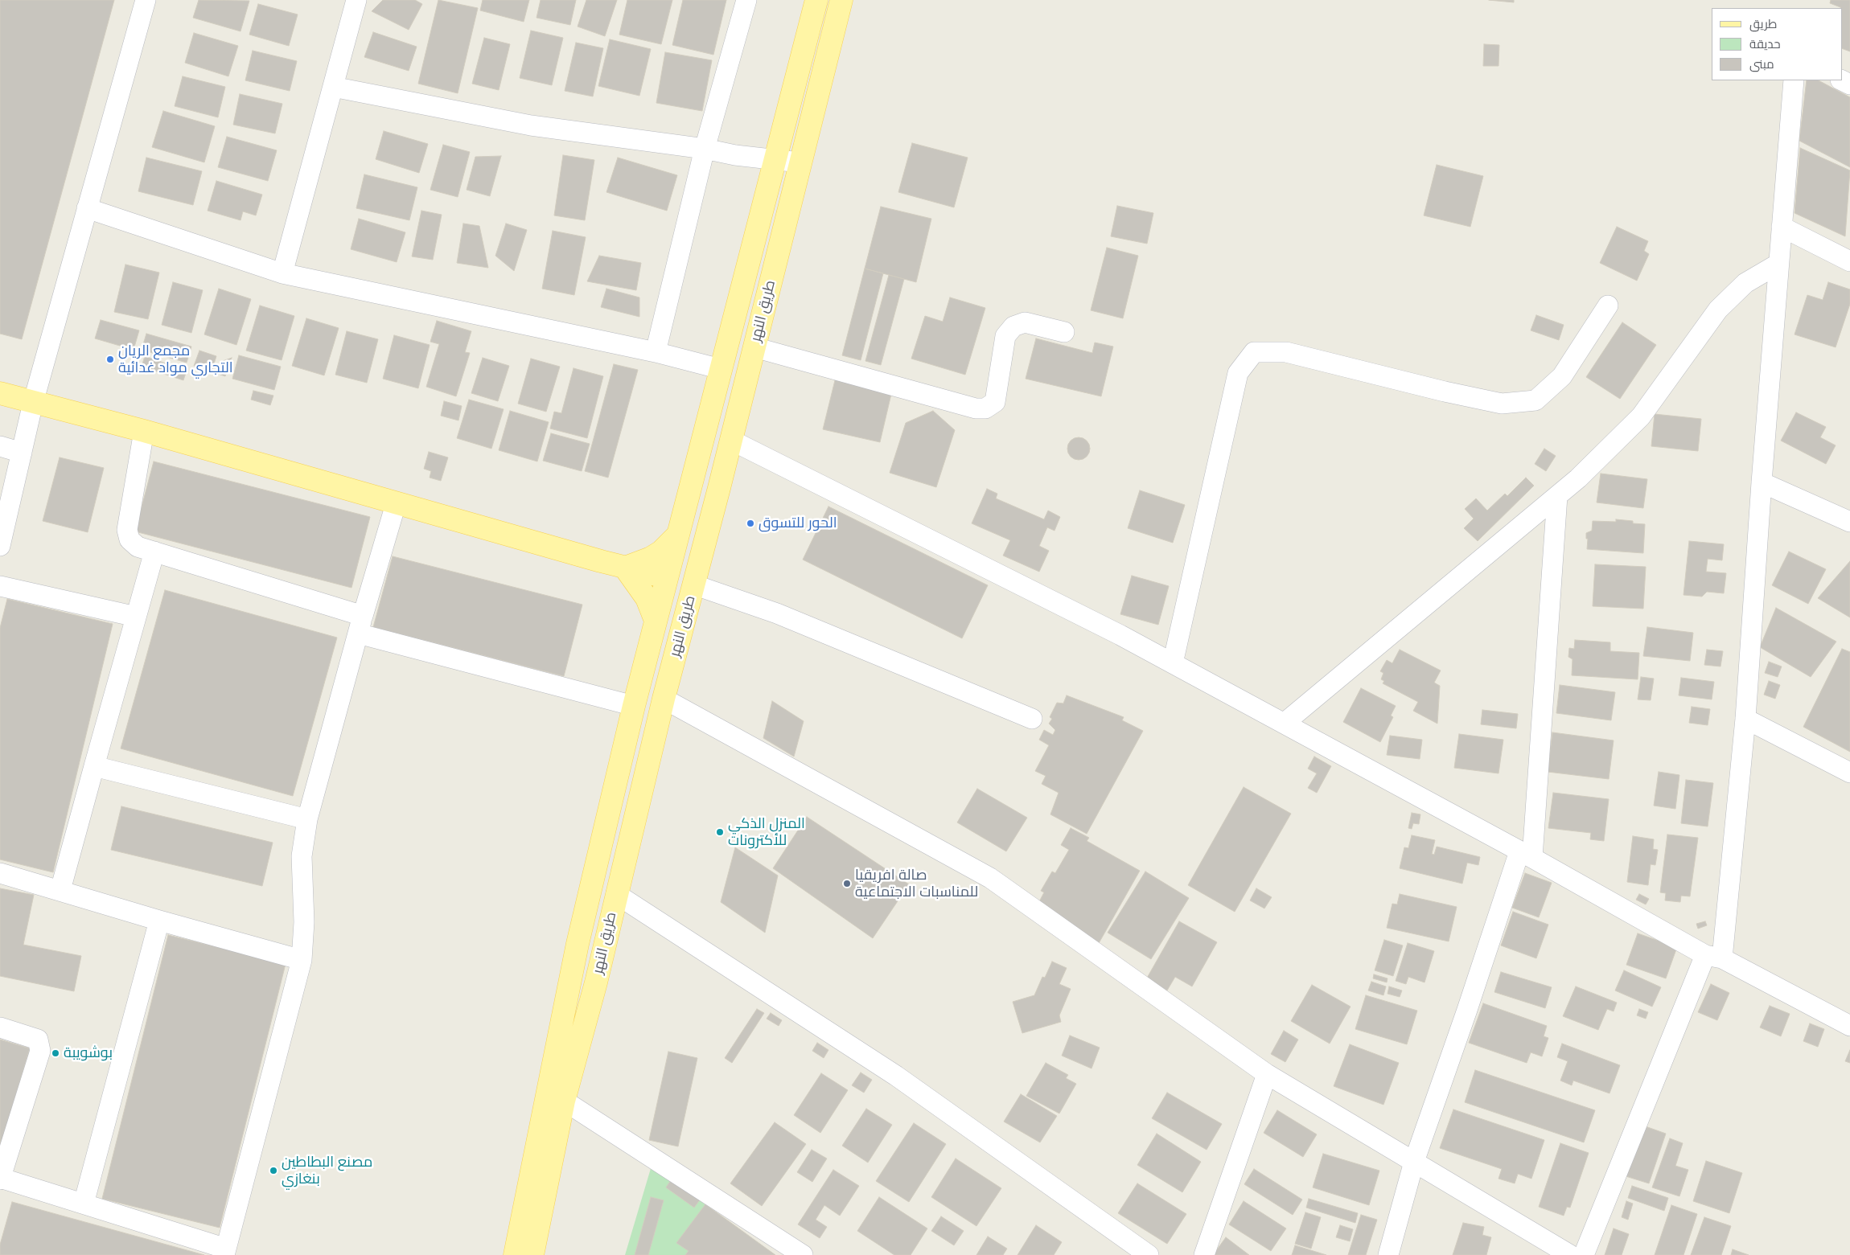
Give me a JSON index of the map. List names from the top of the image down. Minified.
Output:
{"streets":{"main road":["طريق النهر"]},"places":["مجمع الريان التجاري مواد غدائية","الحور للتسوق","المنزل الذكي للأكترونات","صالة افريقيا للمناسبات الاجتماعية","بوشويبة","مصنع البطاطين بنغازي"],"legend":["طريق","حديقة","مبنى"]}
